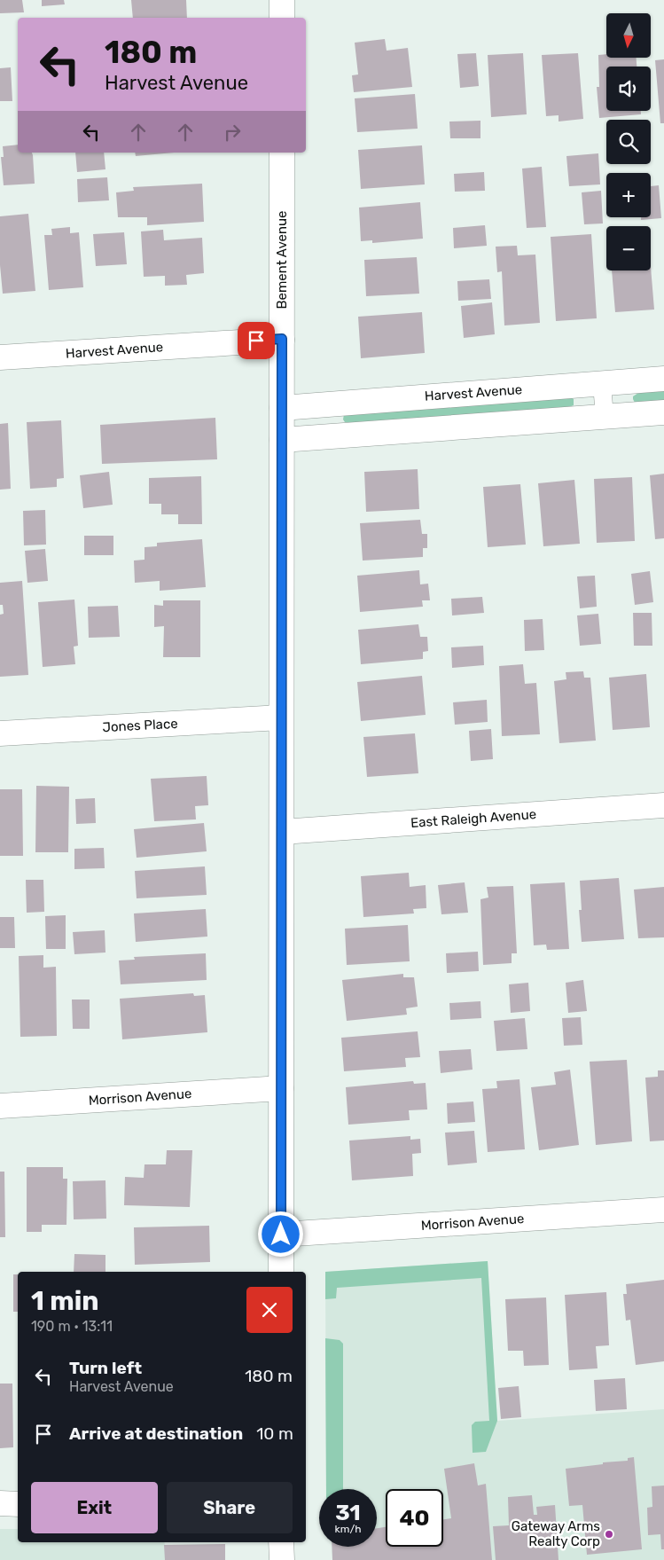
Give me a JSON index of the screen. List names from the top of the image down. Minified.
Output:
{"streets":{"street":["Bement Avenue","Harvest Avenue","Jones Place","East Raleigh Avenue","Morrison Avenue"]},"crossings":[["Bement Avenue","Harvest Avenue"],["Bement Avenue","Jones Place"],["Bement Avenue","East Raleigh Avenue"],["Bement Avenue","Morrison Avenue"]],"places":["Gateway Arms Realty Corp"],"north":"bottom","page":{"map_buttons":["+","−"],"turn":["180 m","Harvest Avenue"],"heading":["1 min","190 m · 13:11"],"list":[{"name":"Turn left","note":"Harvest Avenue","value":"180 m"},{"name":"Arrive at destination","value":"10 m"}],"buttons":["Exit","Share"],"speed":"31 km/h","limit":"40"}}
